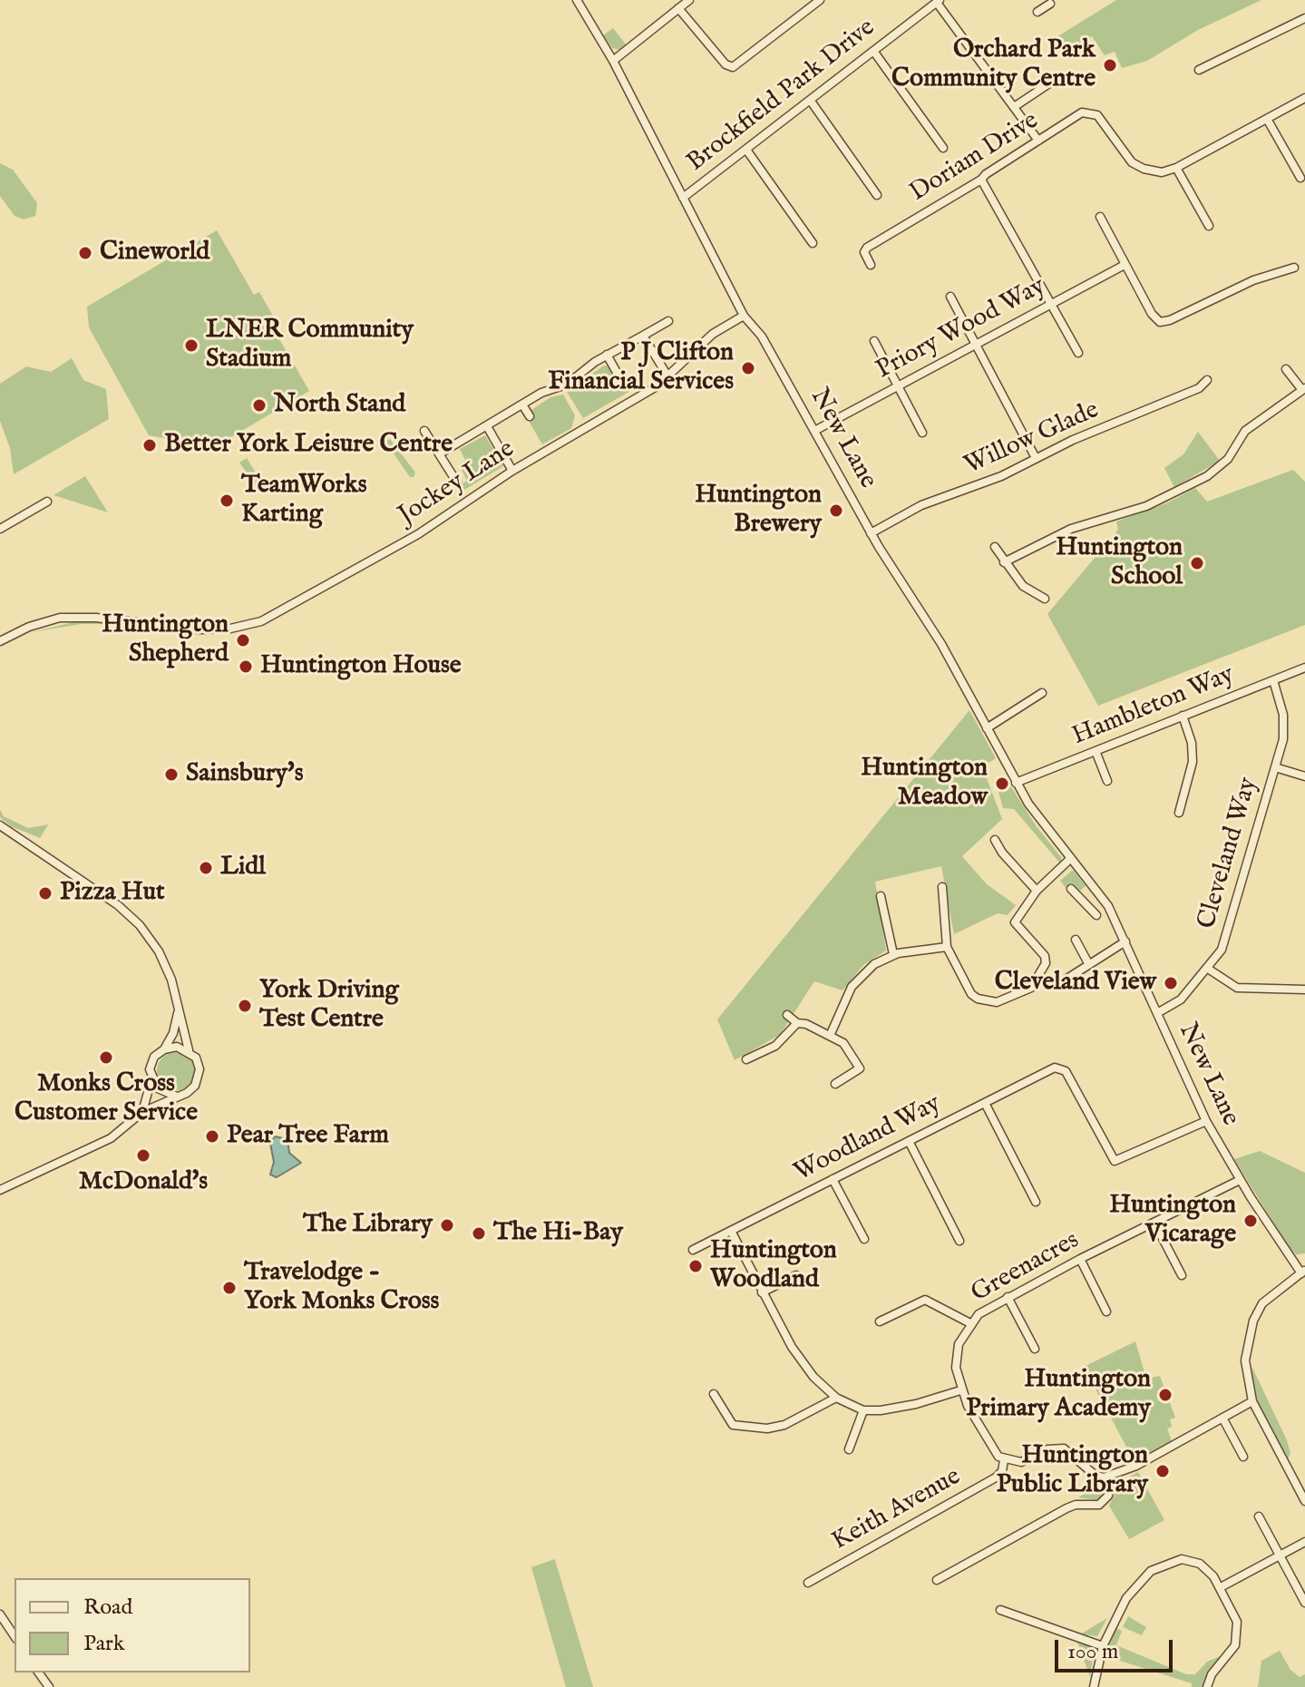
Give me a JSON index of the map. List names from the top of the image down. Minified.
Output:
{"streets":{"street":["Brockfield Park Drive","Doriam Drive","Priory Wood Way","New Lane","Willow Glade","Jockey Lane","Hambleton Way","Cleveland Way","Woodland Way","Greenacres","Keith Avenue"]},"crossings":[["Brockfield Park Drive","New Lane"],["Priory Wood Way","New Lane"],["New Lane","Willow Glade"],["New Lane","Jockey Lane"],["New Lane","Hambleton Way"],["New Lane","Cleveland Way"],["New Lane","Greenacres"],["Hambleton Way","Cleveland Way"],["Greenacres","Keith Avenue"]],"places":["Orchard Park Community Centre","Cineworld","LNER Community Stadium","P J Clifton Financial Services","North Stand","Better York Leisure Centre","TeamWorks Karting","Huntington Brewery","Huntington School","Huntington Shepherd","Huntington House","Sainsbury's","Huntington Meadow","Lidl","Pizza Hut","Cleveland View","York Driving Test Centre","Monks Cross Customer Service","Pear Tree Farm","McDonald's","Huntington Vicarage","The Library","The Hi-Bay","Huntington Woodland","Travelodge - York Monks Cross","Huntington Primary Academy","Huntington Public Library"],"legend":["Road","Park"],"scale_bar":"100 m"}
